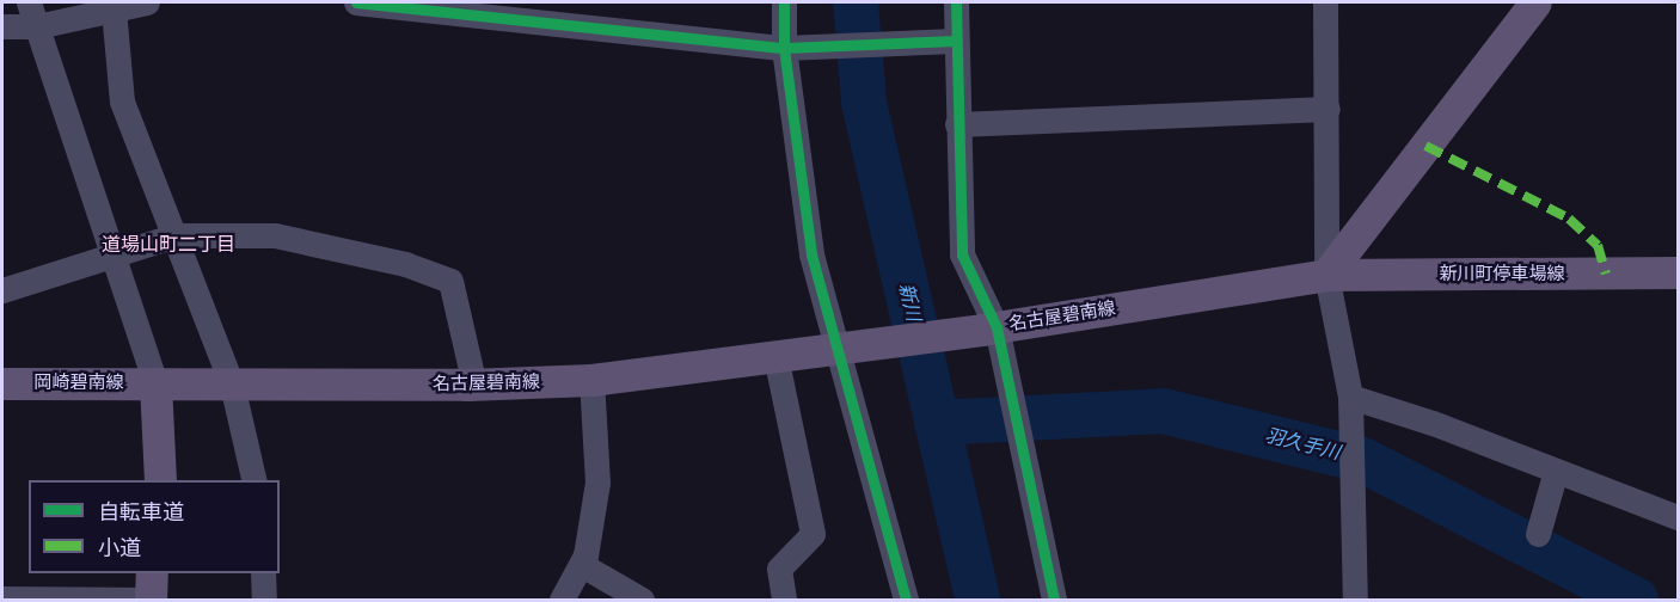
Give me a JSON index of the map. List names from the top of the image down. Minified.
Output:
{"streets":{"main road":["新川町停車場線","名古屋碧南線","岡崎碧南線"]},"crossings":[["新川町停車場線","名古屋碧南線"],["名古屋碧南線","岡崎碧南線"]],"districts":["道場山町二丁目"],"water":["新川","羽久手川"],"legend":["自転車道","小道"]}
